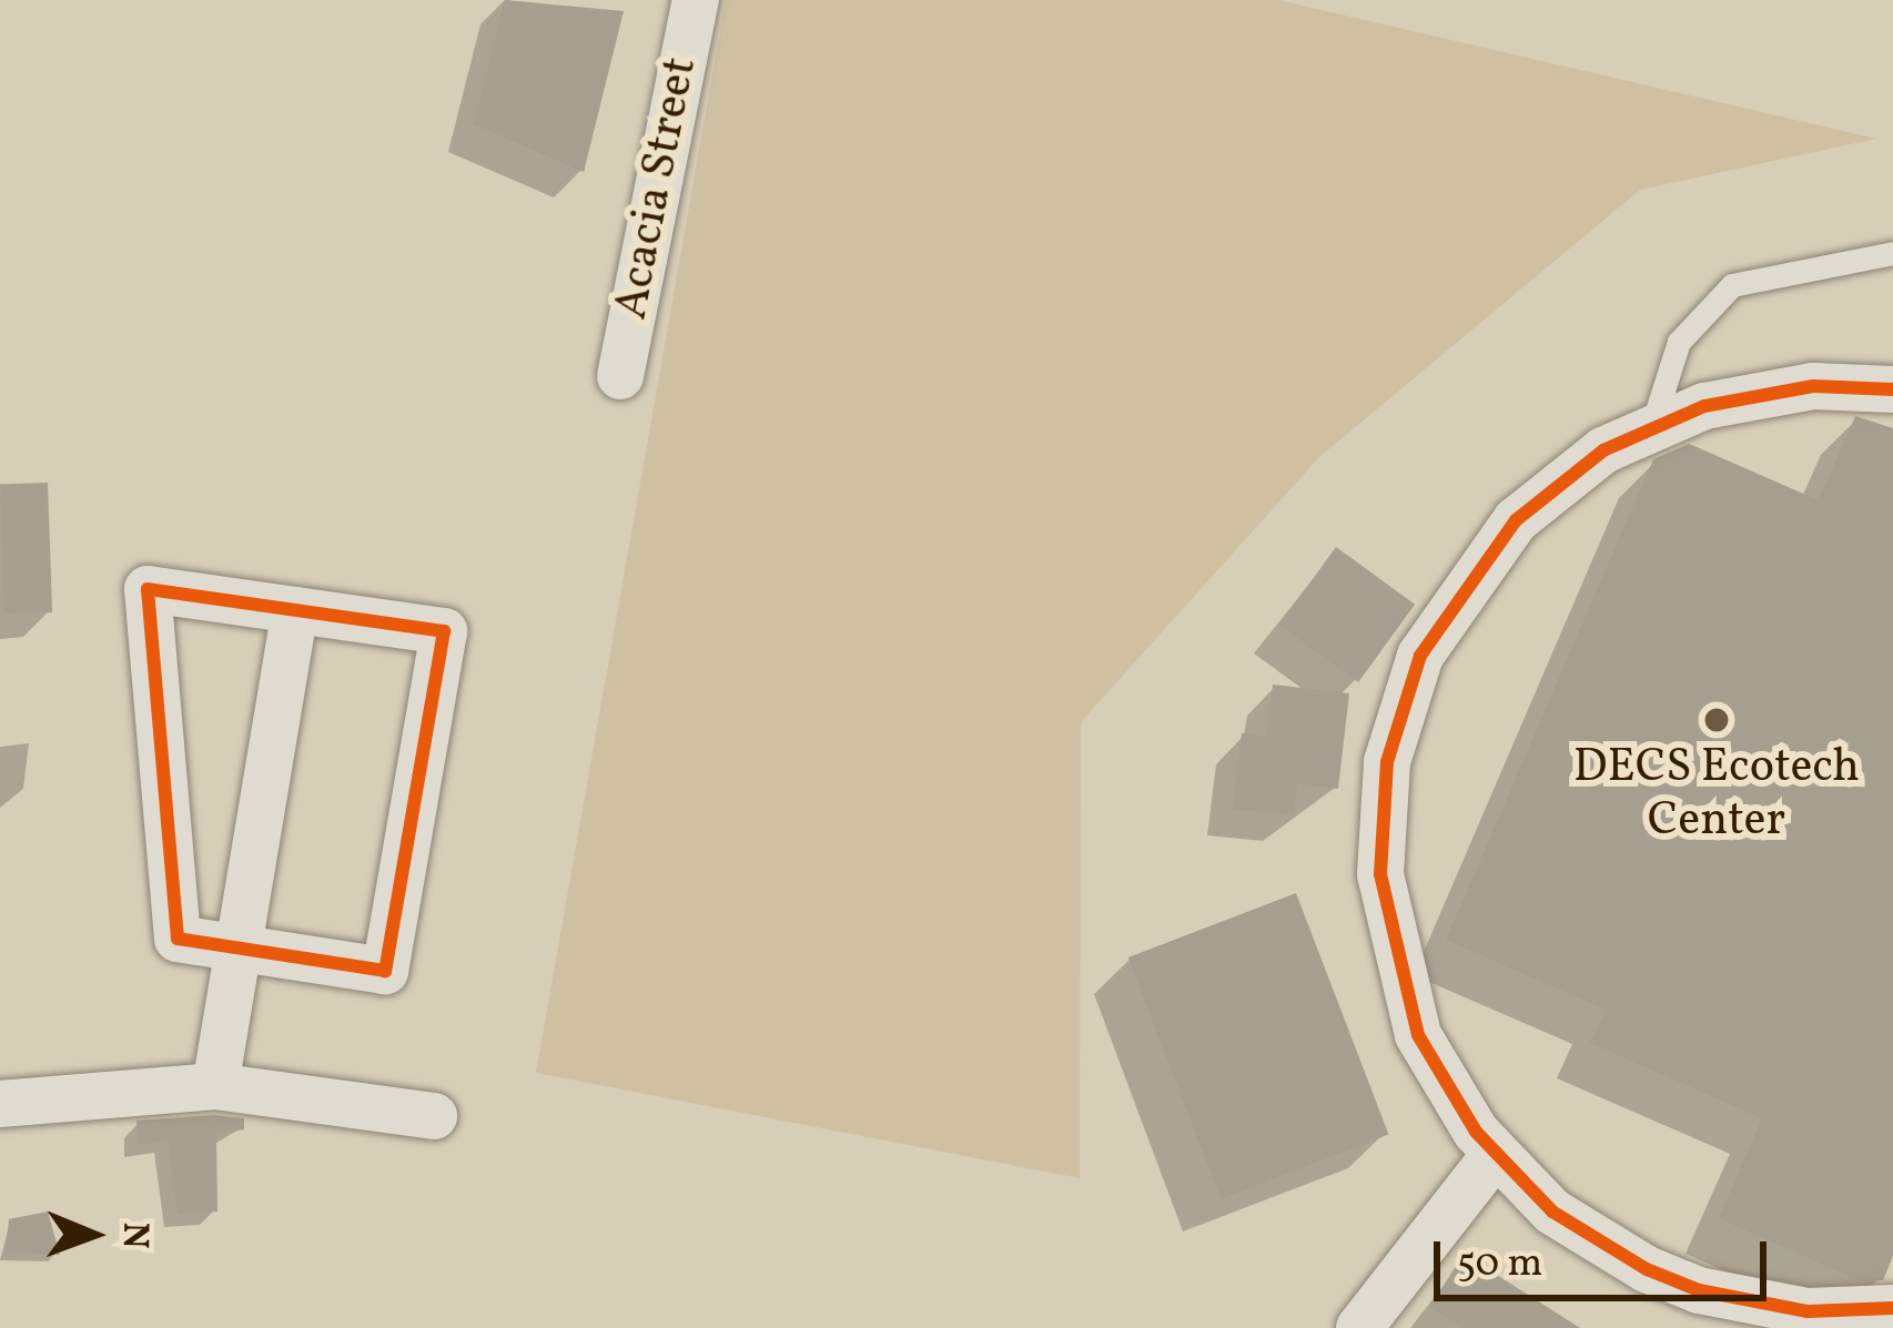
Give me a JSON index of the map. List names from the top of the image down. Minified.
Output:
{"streets":{"street":["Acacia Street"]},"places":["DECS Ecotech Center"],"scale_bar":"50 m","north":"right"}
